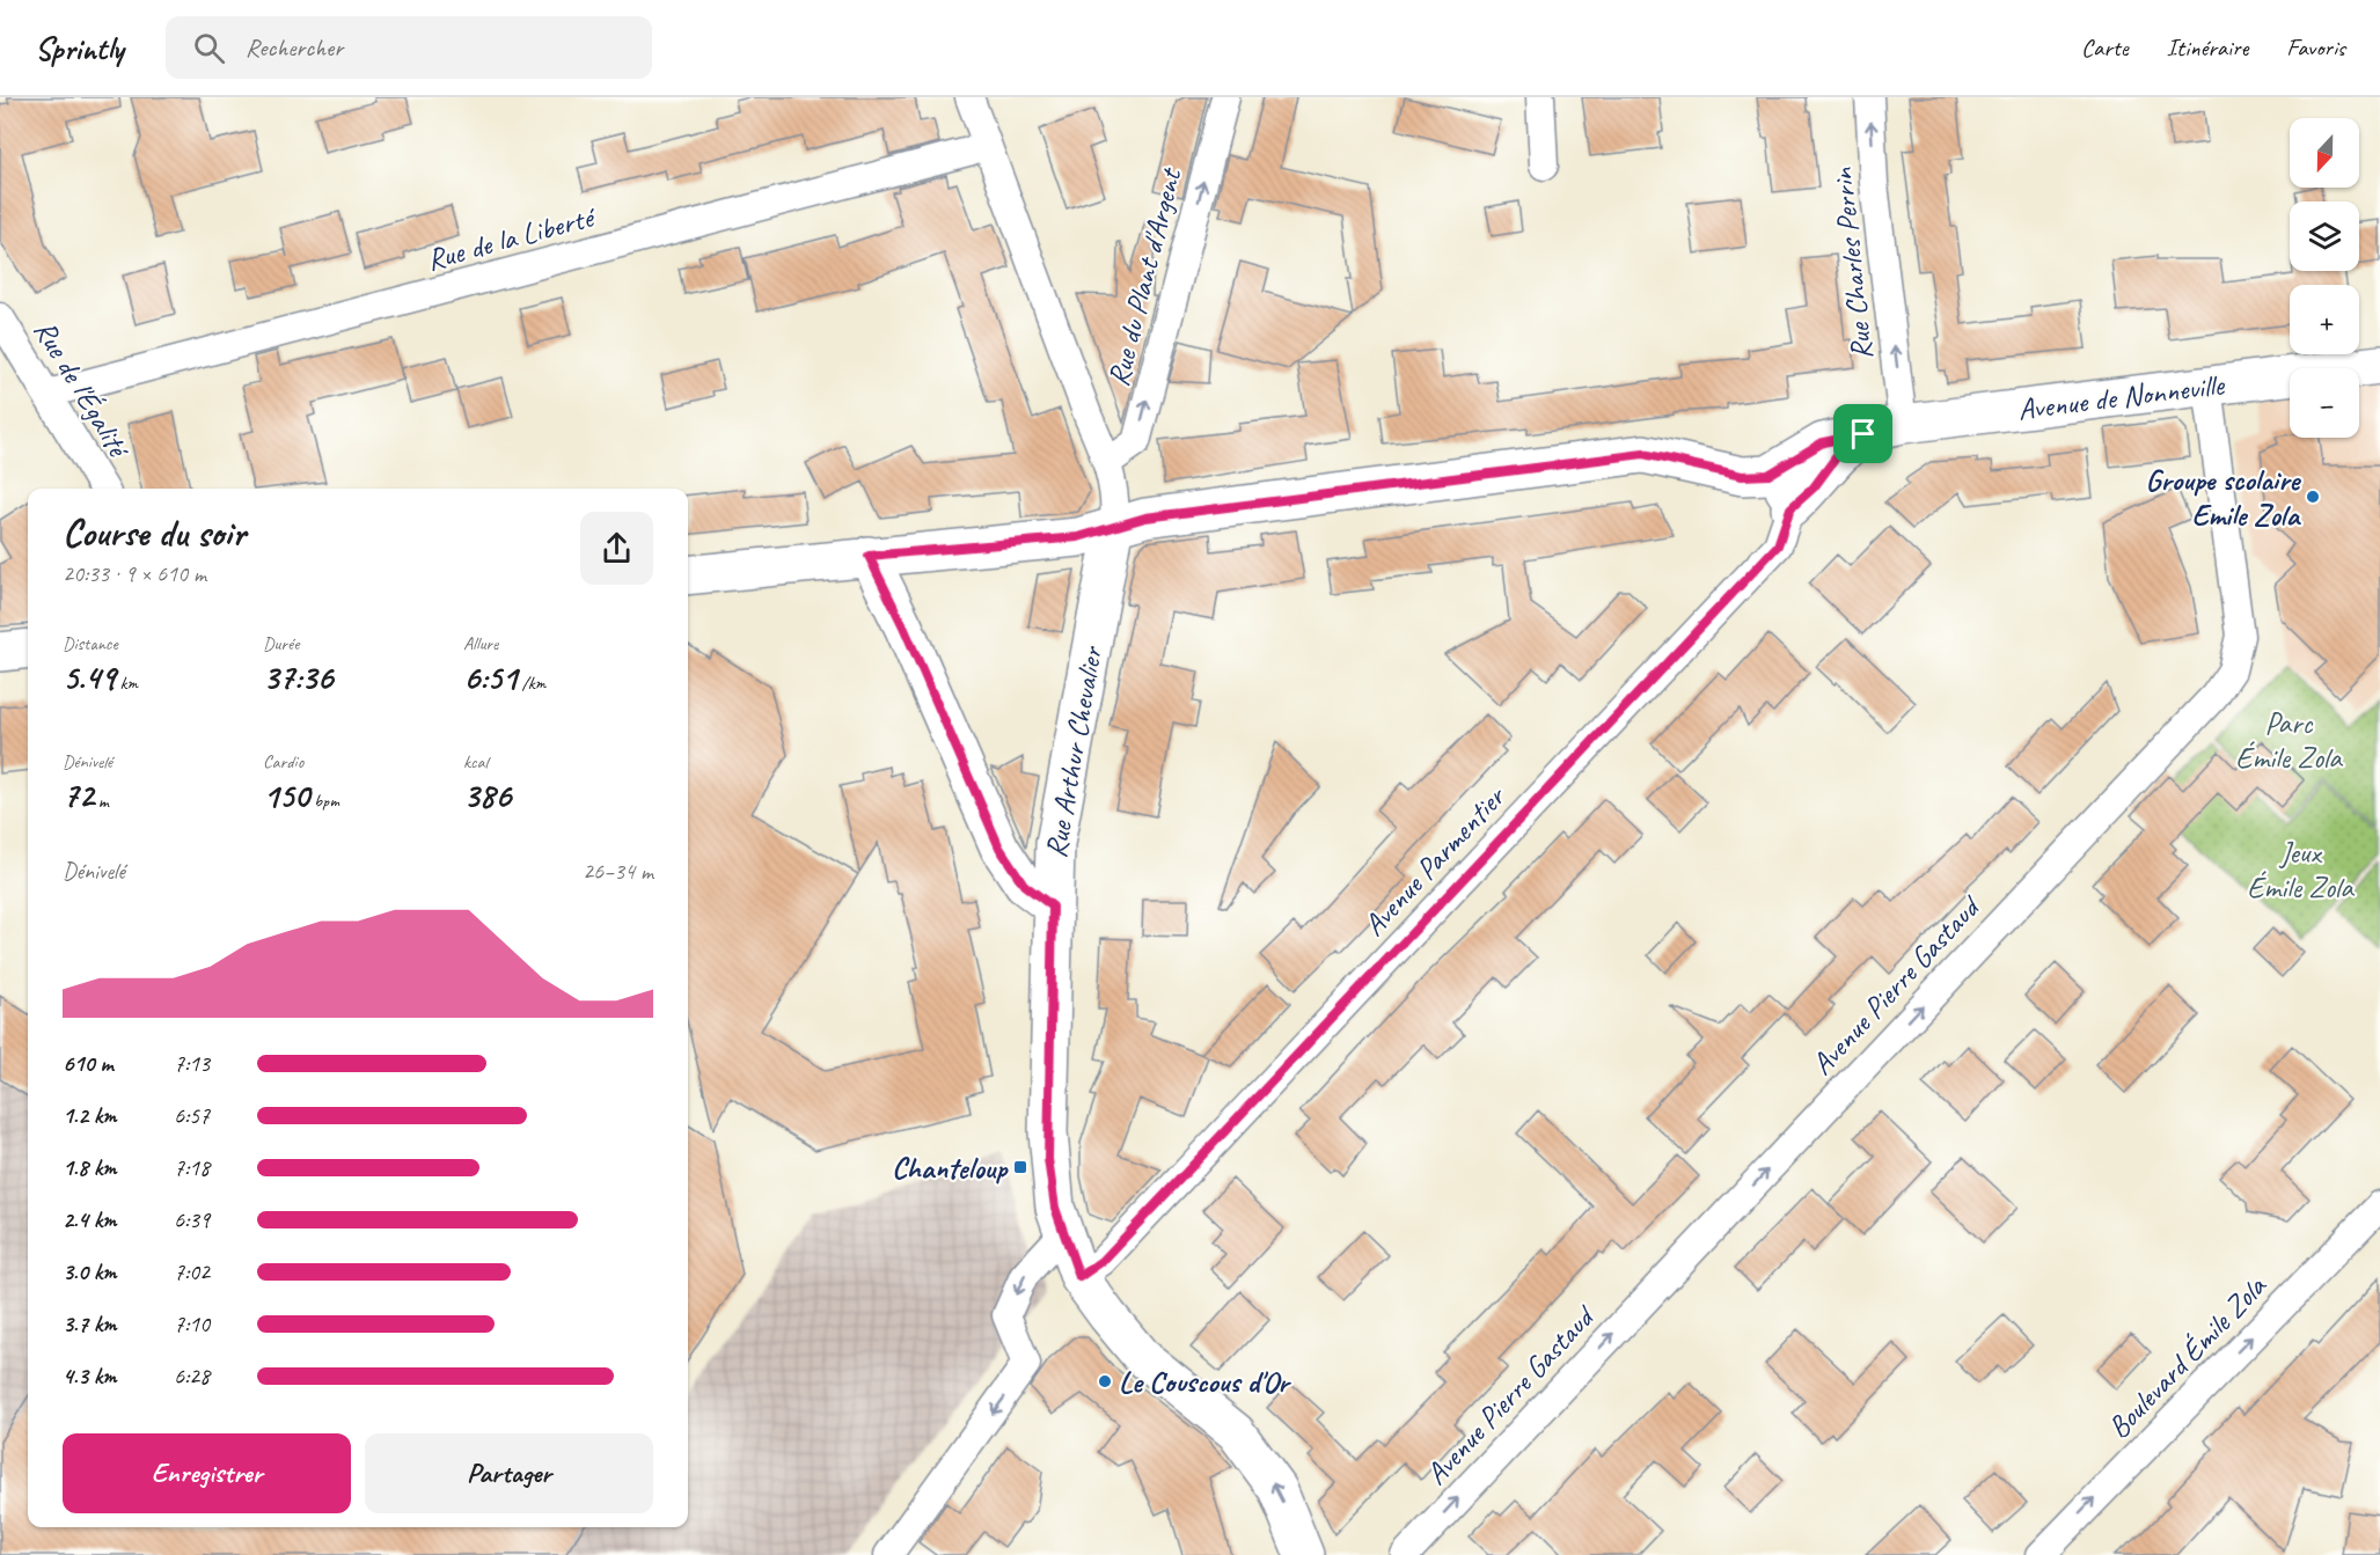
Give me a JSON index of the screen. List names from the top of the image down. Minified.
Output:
{"streets":{"street":["Rue de la Liberté","Rue Charles Perrin","Rue du Plant d'Argent","Rue de l'Égalité","Avenue de Nonneville","Rue Arthur Chevalier","Avenue Parmentier","Avenue Pierre Gastaud","Boulevard Émile Zola"]},"crossings":[["Rue de la Liberté","Rue de l'Égalité"],["Rue de la Liberté","Rue Arthur Chevalier"],["Rue Charles Perrin","Avenue de Nonneville"],["Rue du Plant d'Argent","Rue Arthur Chevalier"],["Avenue de Nonneville","Avenue Parmentier"],["Avenue de Nonneville","Avenue Pierre Gastaud"],["Rue Arthur Chevalier","Avenue Parmentier"]],"one_way":["Rue Charles Perrin","Rue du Plant d'Argent","Avenue Pierre Gastaud","Boulevard Émile Zola"],"parks":["Parc Émile Zola","Jeux Émile Zola"],"places":{"other":["Groupe scolaire Emile Zola","Le Couscous d'Or"],"transit":["Chanteloup"]},"north":"bottom","page":{"header":"Sprintly","search":"Rechercher","nav":["Carte","Itinéraire","Favoris"],"map_buttons":["+","−"],"heading":["Course du soir","20:33 · 9 × 610 m"],"stats":[["Distance","5.49 km"],["Durée","37:36"],["Allure","6:51 /km"],["Dénivelé","72 m"],["Cardio","150 bpm"],["kcal","386"]],"chart":["Dénivelé","26–34 m"],"list":[{"name":"610 m","note":"7:13"},{"name":"1.2 km","note":"6:57"},{"name":"1.8 km","note":"7:18"},{"name":"2.4 km","note":"6:39"},{"name":"3.0 km","note":"7:02"},{"name":"3.7 km","note":"7:10"},{"name":"4.3 km","note":"6:28"}],"buttons":["Enregistrer","Partager"]}}
